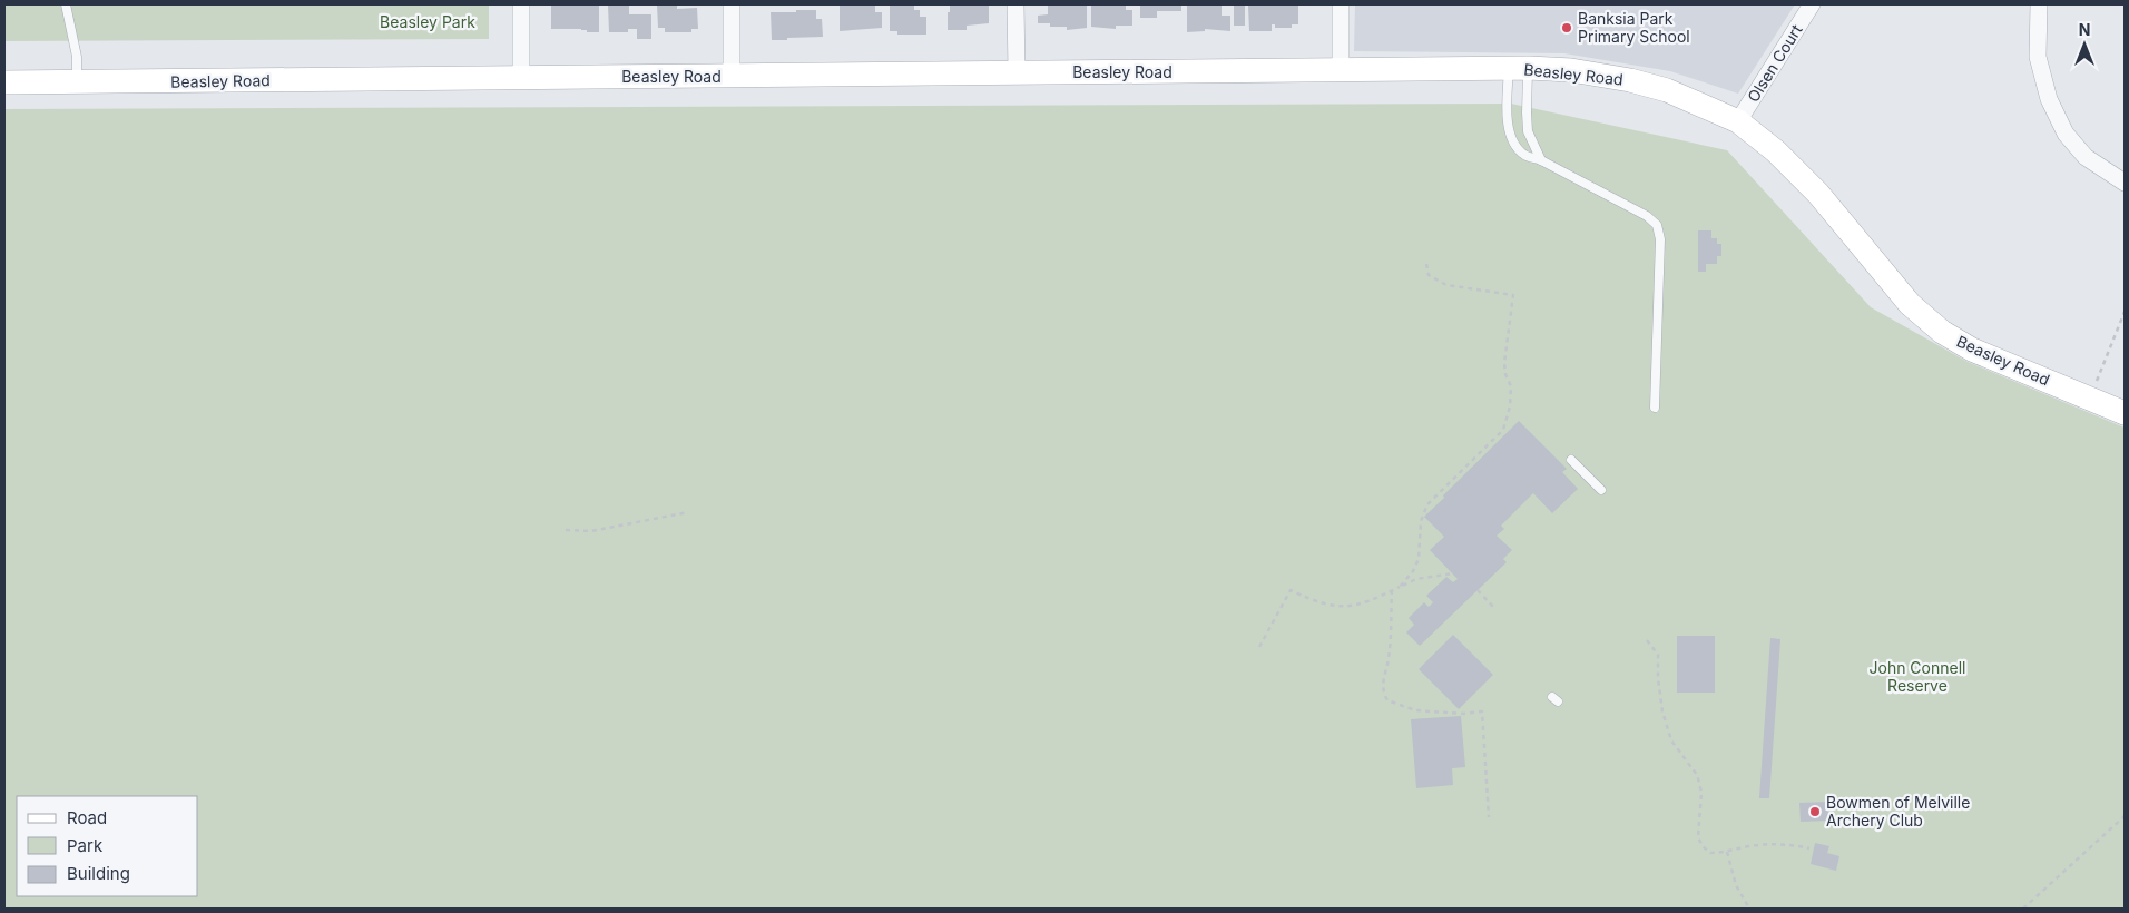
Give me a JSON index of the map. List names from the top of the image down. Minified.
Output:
{"streets":{"main road":["Beasley Road"],"street":["Olsen Court"]},"crossings":[["Olsen Court","Beasley Road"]],"parks":["Beasley Park","John Connell Reserve"],"places":["Banksia Park Primary School","Bowmen of Melville Archery Club"],"legend":["Road","Park","Building"],"north":"top"}
